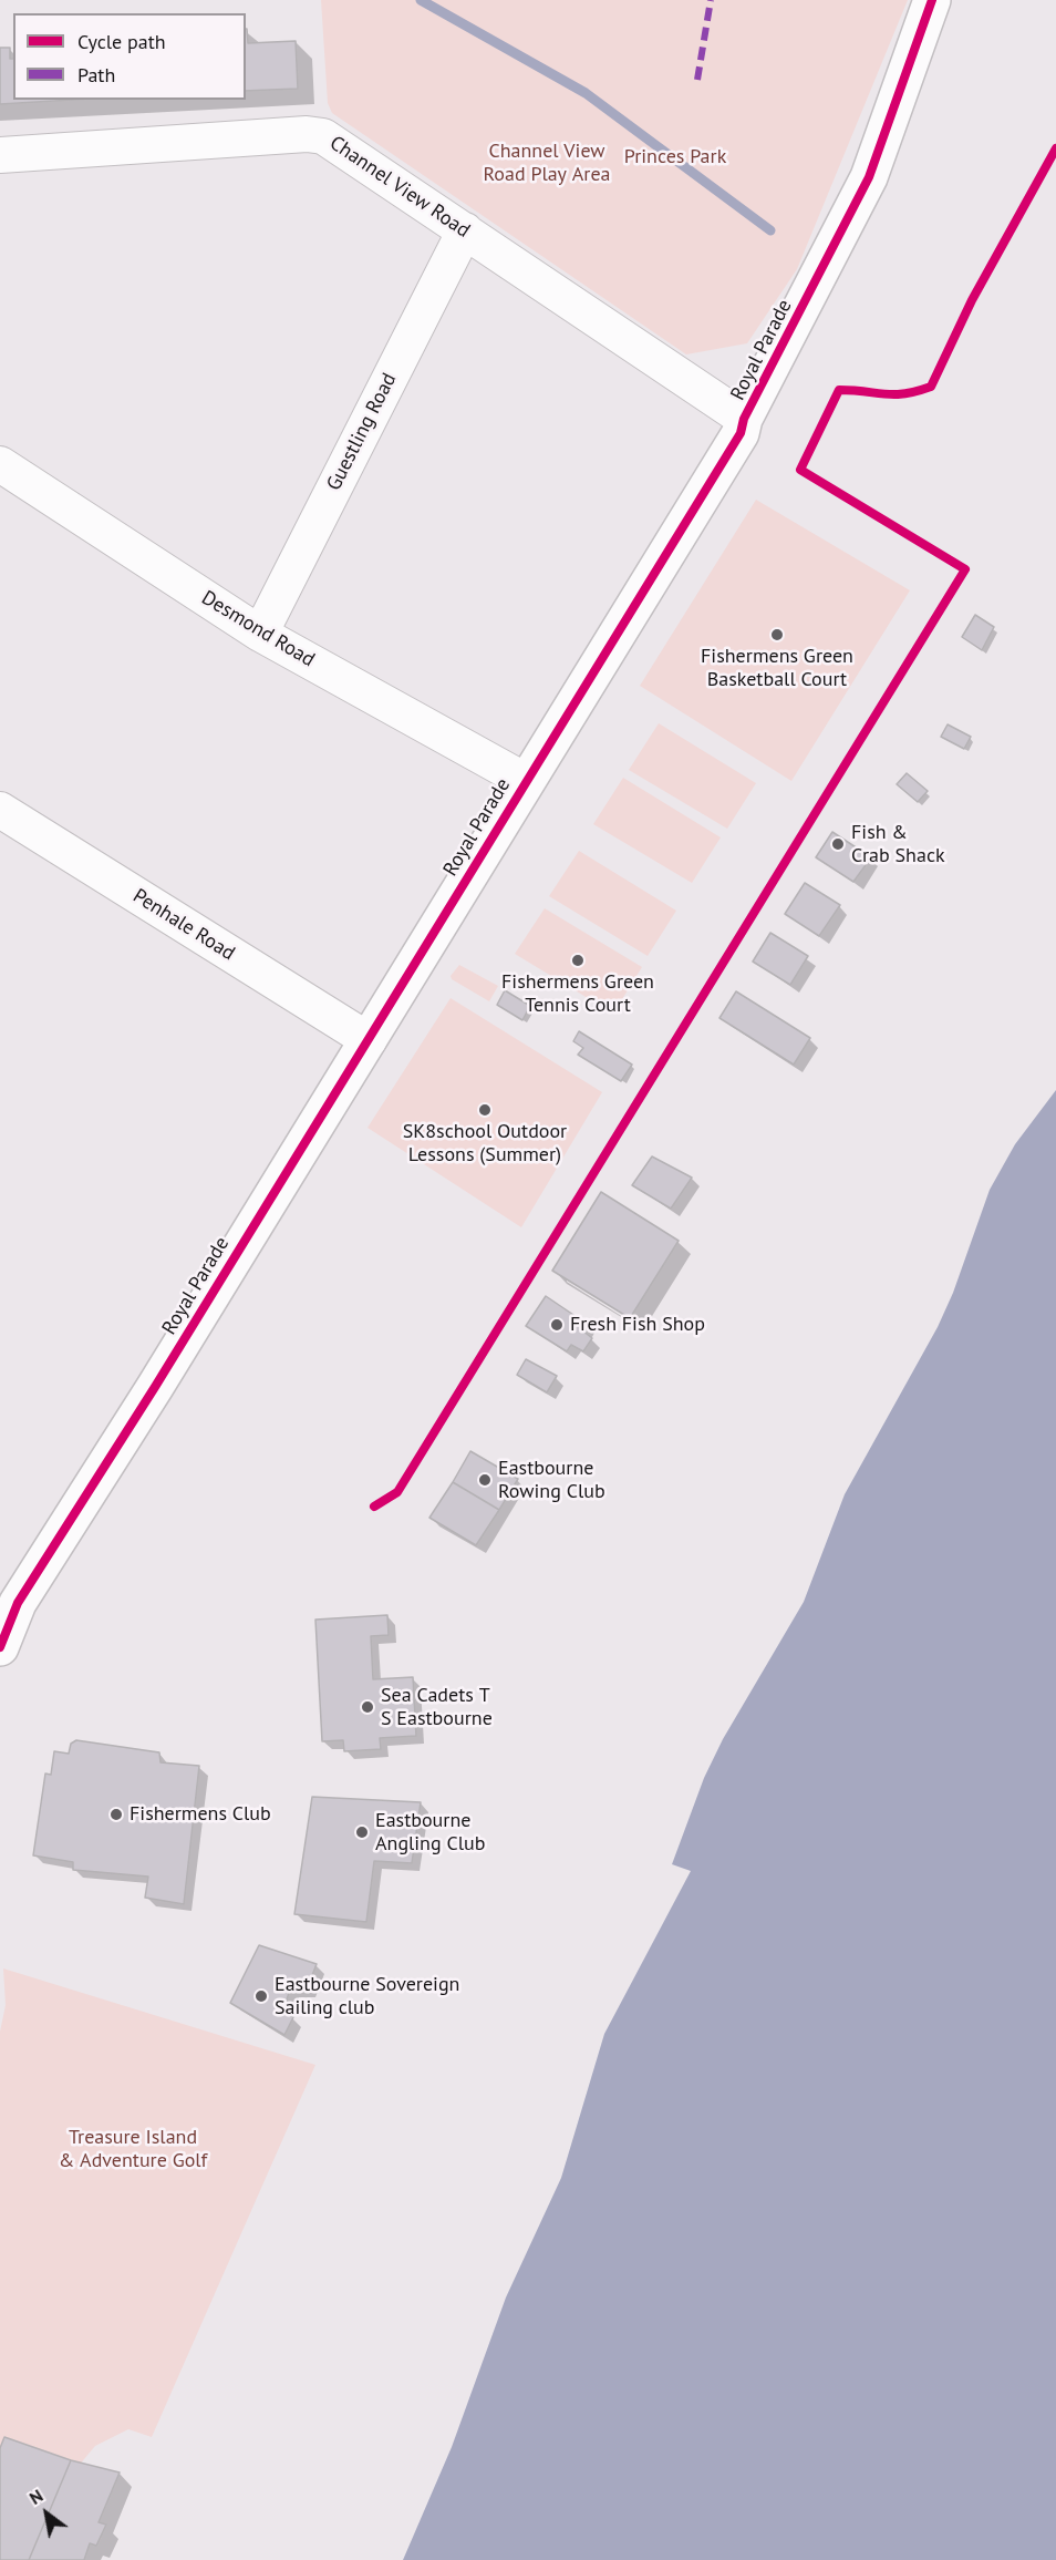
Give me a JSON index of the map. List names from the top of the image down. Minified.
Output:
{"streets":{"street":["Channel View Road","Royal Parade","Guestling Road","Desmond Road","Penhale Road"]},"crossings":[["Channel View Road","Royal Parade"],["Channel View Road","Guestling Road"],["Royal Parade","Desmond Road"],["Royal Parade","Penhale Road"],["Guestling Road","Desmond Road"]],"parks":["Channel View Road Play Area","Princes Park","Treasure Island & Adventure Golf"],"places":["Fishermens Green Basketball Court","Fish & Crab Shack","Fishermens Green Tennis Court","SK8school Outdoor Lessons (Summer)","Fresh Fish Shop","Eastbourne Rowing Club","Sea Cadets T S Eastbourne","Fishermens Club","Eastbourne Angling Club","Eastbourne Sovereign Sailing club"],"legend":["Cycle path","Path"],"north":"top left"}
